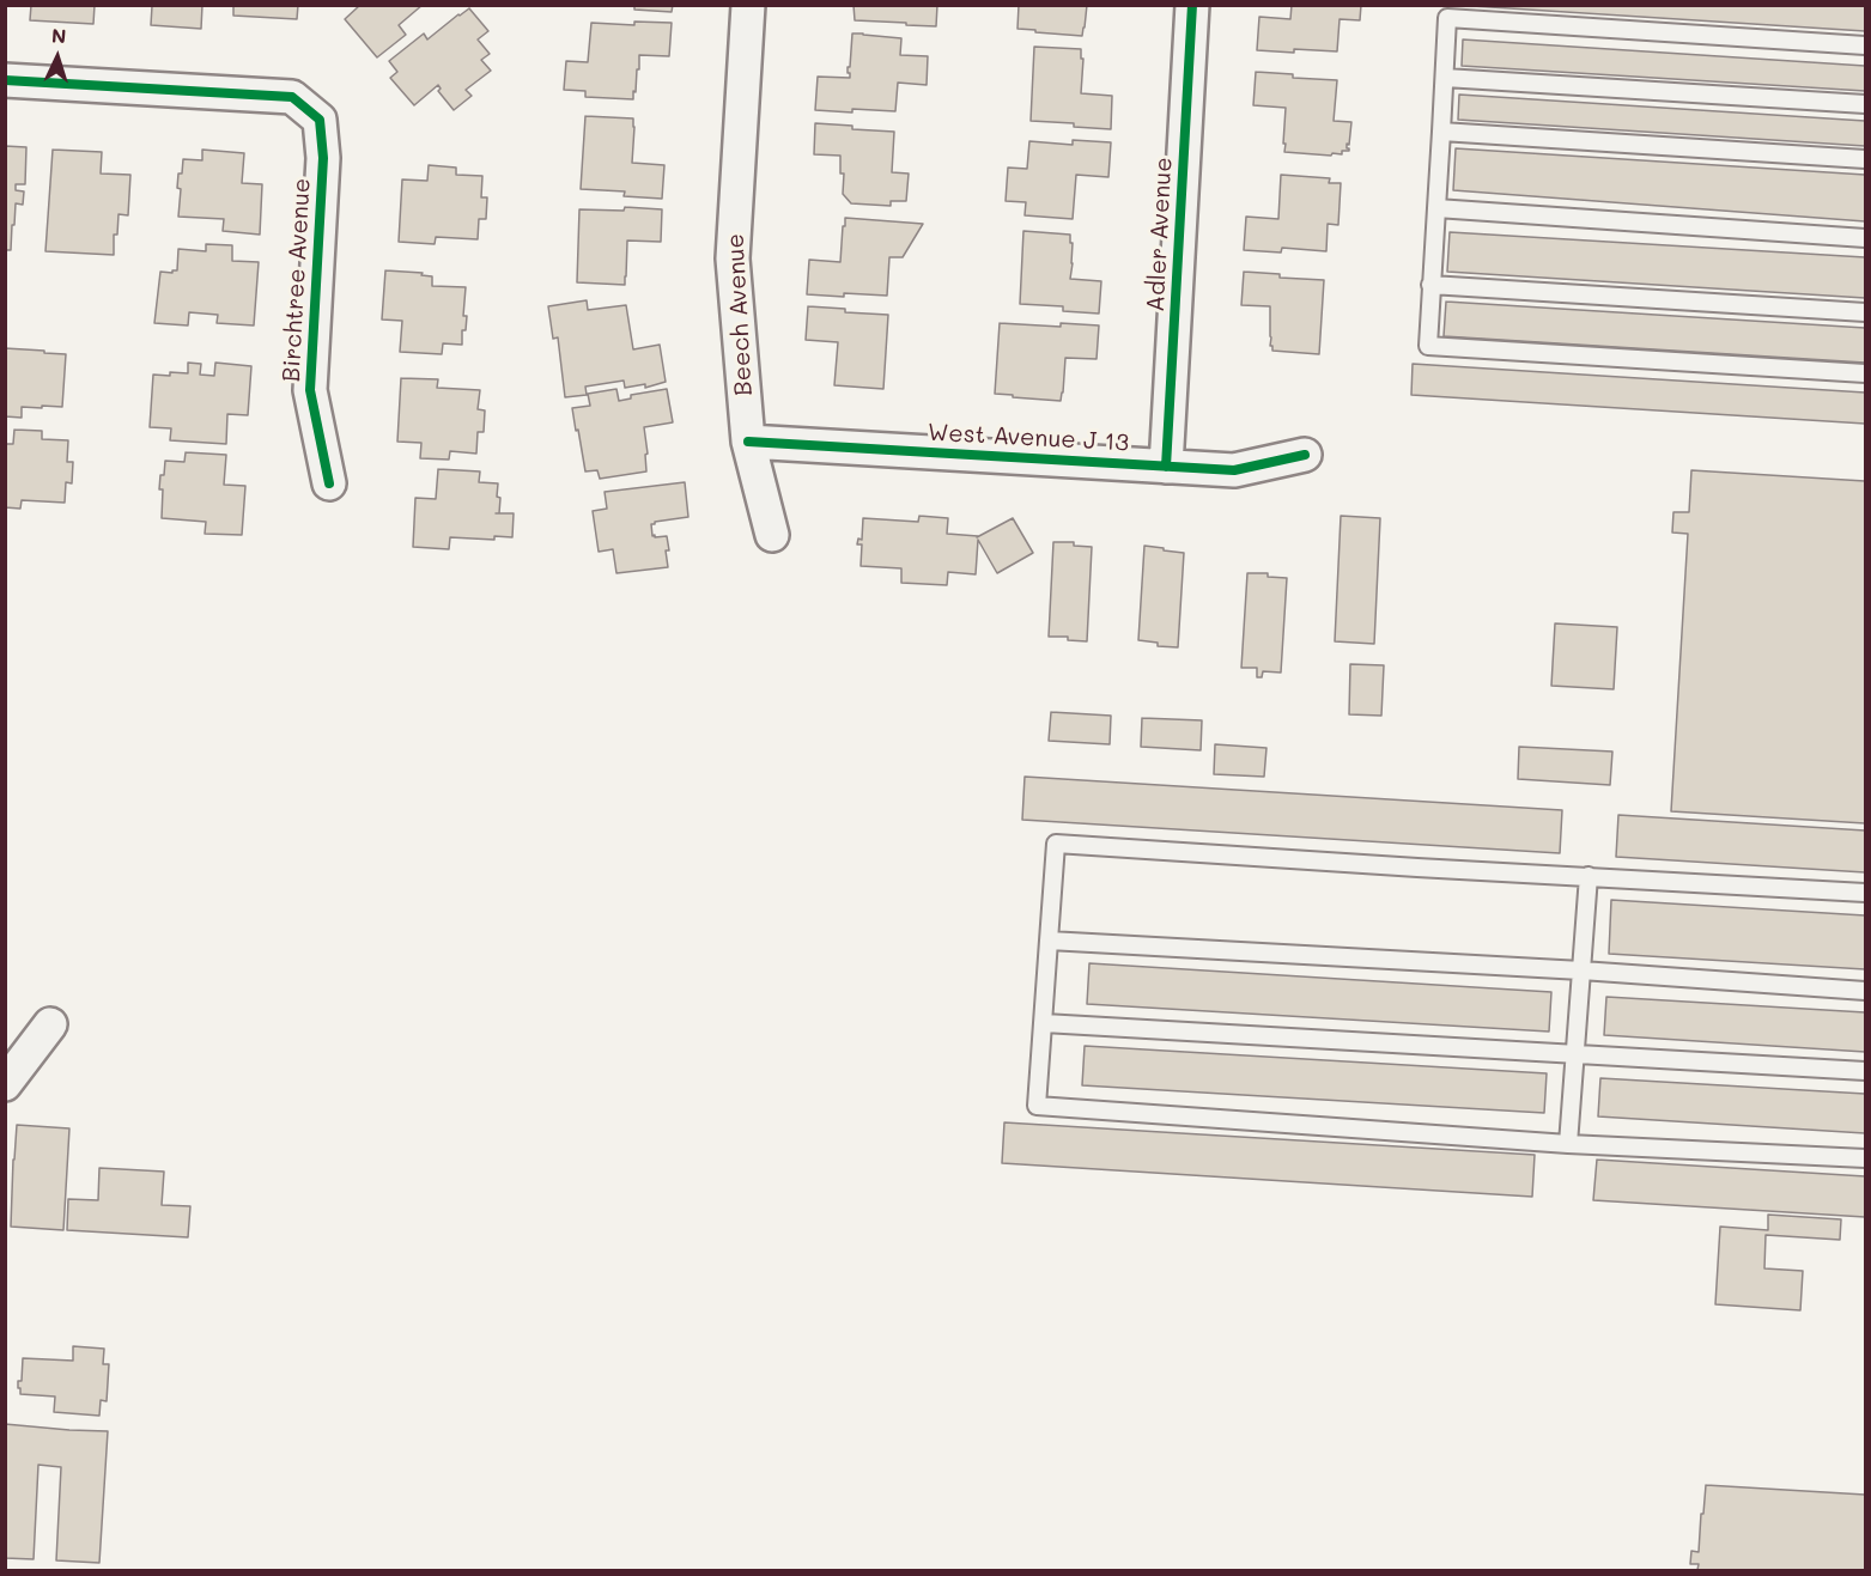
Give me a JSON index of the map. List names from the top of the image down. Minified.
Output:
{"streets":{"street":["Adler Avenue","Birchtree Avenue","Beech Avenue","West Avenue J 13"]},"crossings":[["Adler Avenue","West Avenue J 13"],["Beech Avenue","West Avenue J 13"]],"north":"top"}
